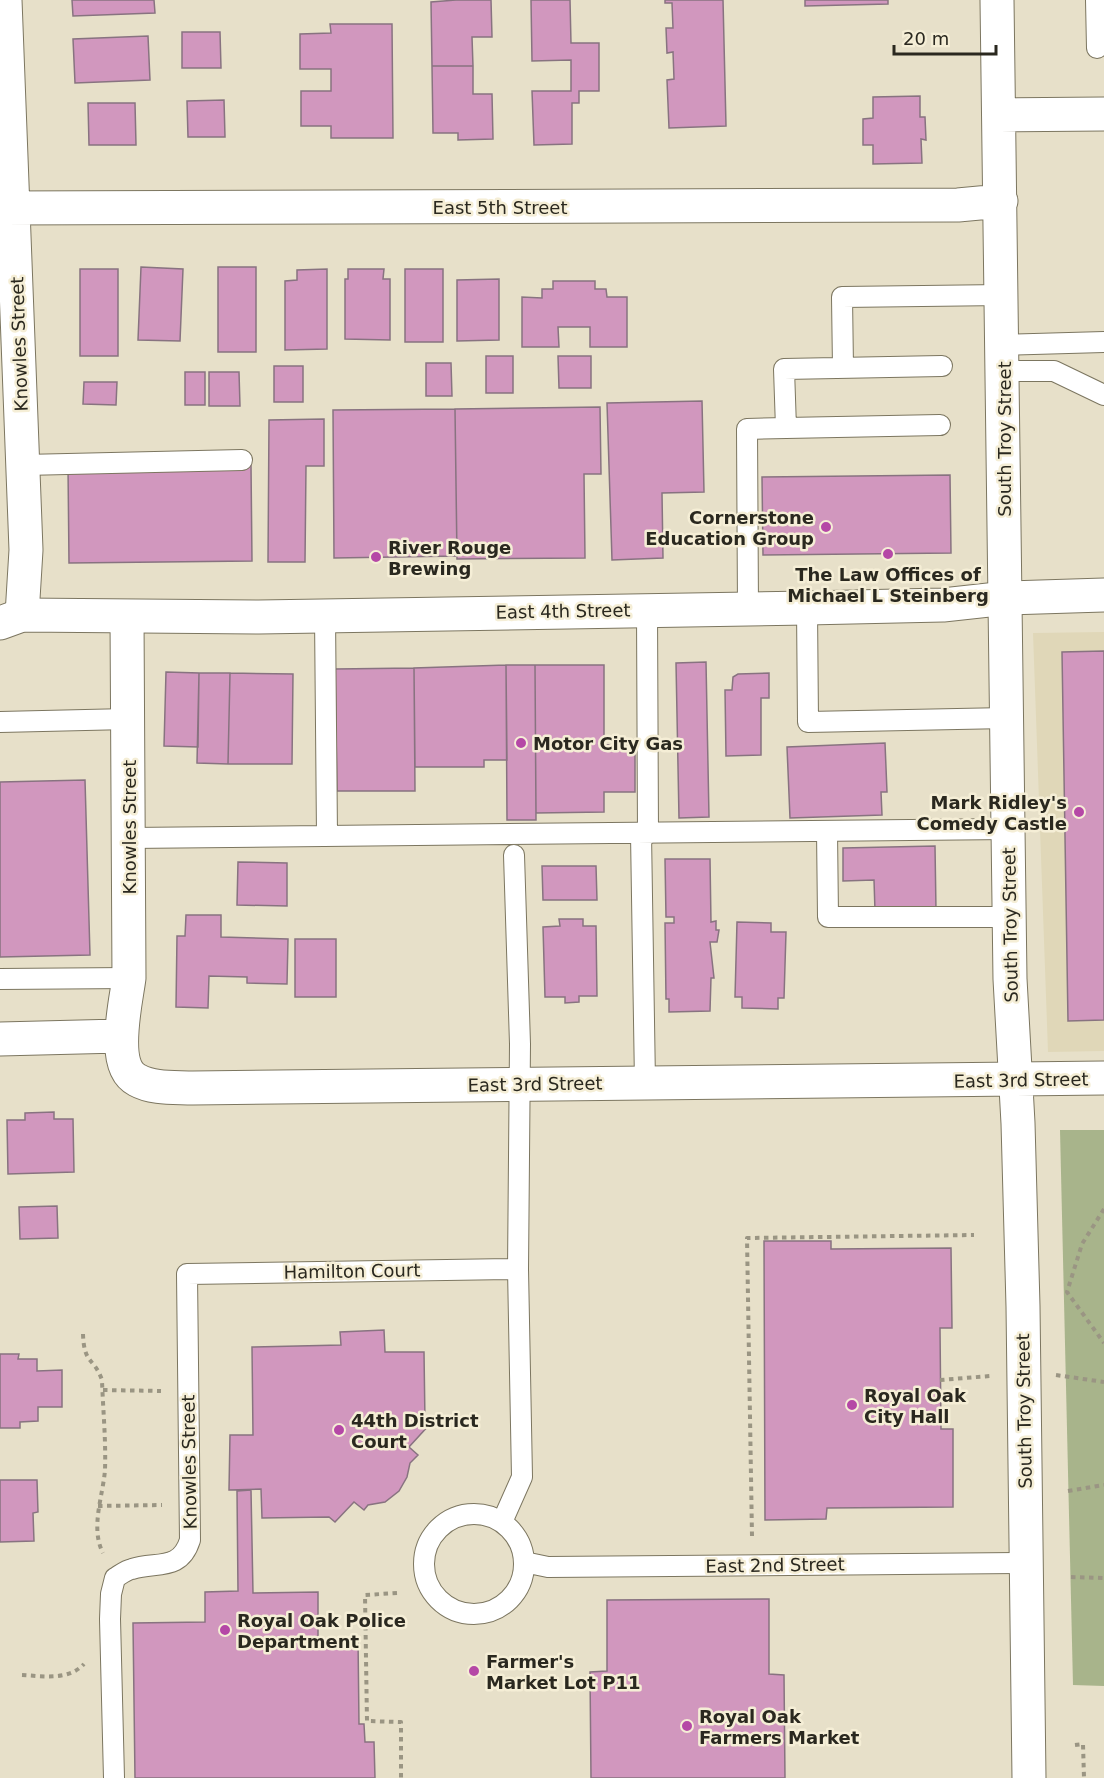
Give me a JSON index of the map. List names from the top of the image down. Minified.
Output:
{"streets":{"street":["East 5th Street","Knowles Street","South Troy Street","East 4th Street","East 3rd Street"],"lane":["Hamilton Court","East 2nd Street"]},"crossings":[["East 5th Street","Knowles Street"],["East 5th Street","South Troy Street"],["Knowles Street","East 4th Street"],["Knowles Street","East 3rd Street"],["Knowles Street","Hamilton Court"],["South Troy Street","East 4th Street"],["South Troy Street","East 3rd Street"],["South Troy Street","East 2nd Street"]],"places":["Cornerstone Education Group","The Law Offices of Michael L Steinberg","River Rouge Brewing","Motor City Gas","Mark Ridley's Comedy Castle","Royal Oak City Hall","44th District Court","Royal Oak Police Department","Farmer's Market Lot P11","Royal Oak Farmers Market"],"scale_bar":"20 m"}
